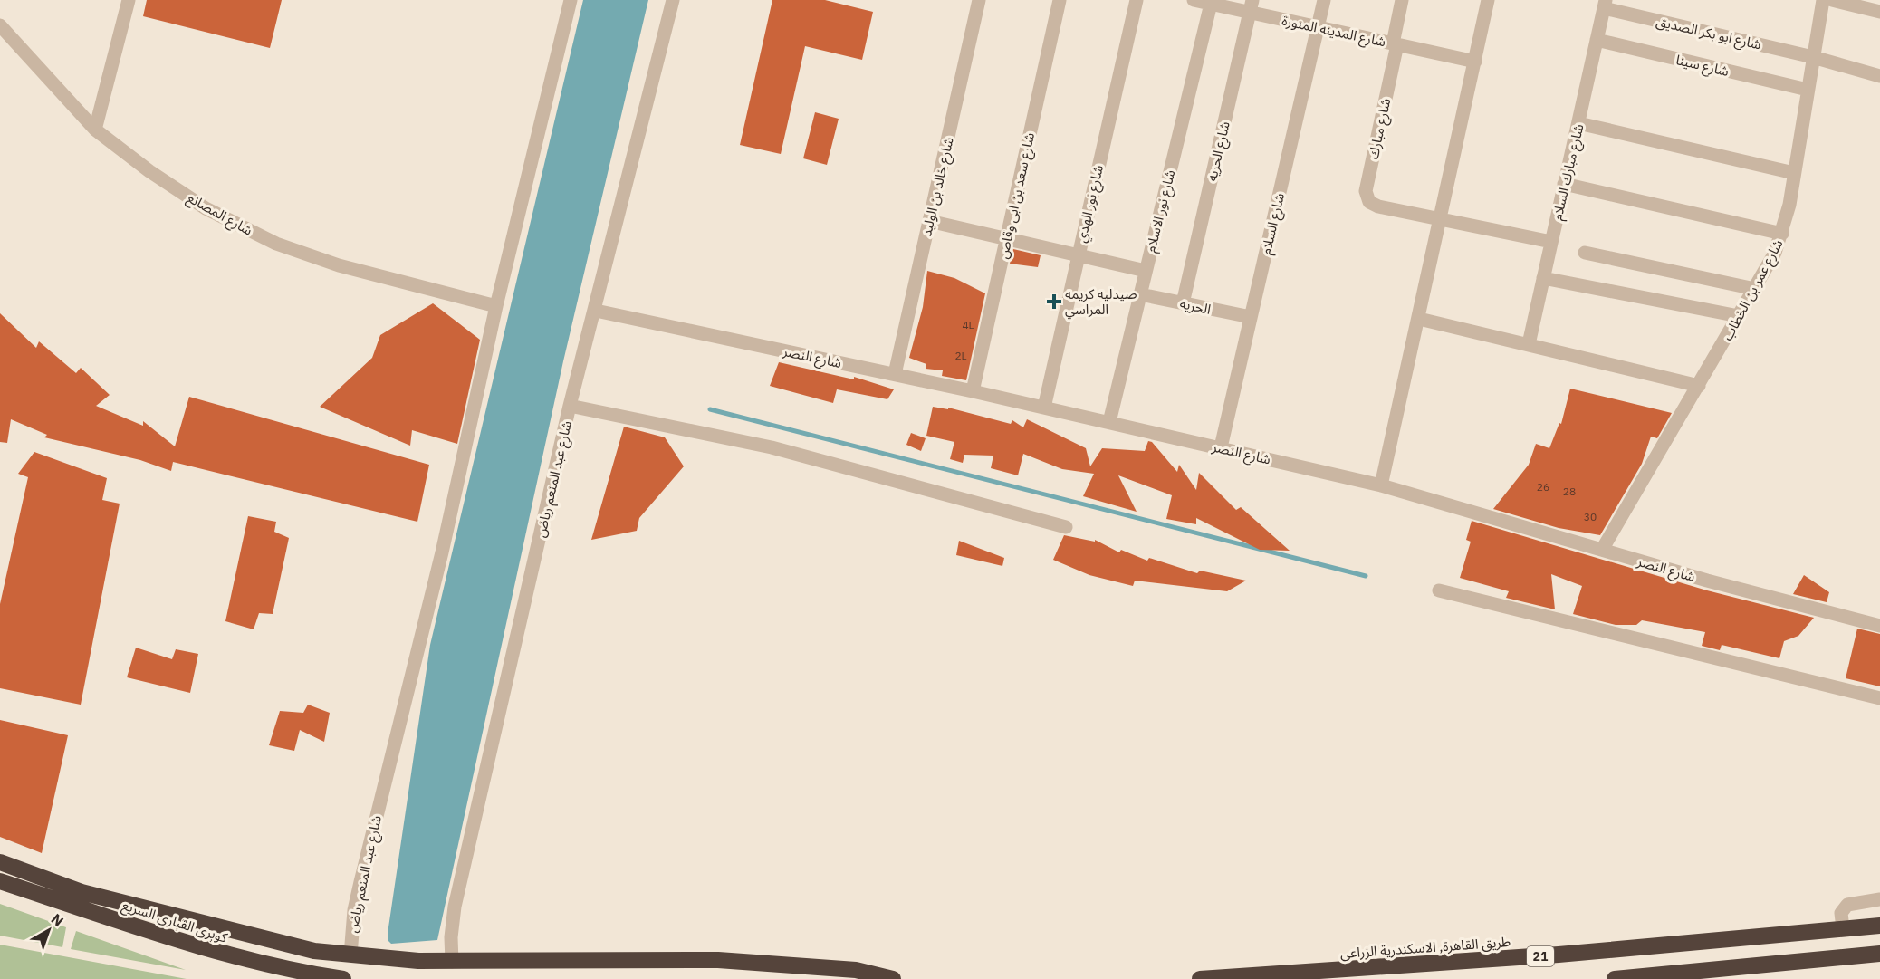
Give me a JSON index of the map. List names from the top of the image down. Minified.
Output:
{"streets":{"highway":["كوبرى القبارى السريع","طريق القاهرة, الاسكندرية الزراعى","21"],"street":["شارع المدينه المنورة","شارع ابو بكر الصديق","شارع سينا","شارع مبارك","شارع الحريه","شارع مبارك السلام","شارع خالد بن الوليد","شارع سعد بن ابى وقاص","شارع نور الهدي","شارع نور الاسلام","شارع المصانع","شارع السلام","شارع عمر بن الخطاب","الحريه","شارع النصر","شارع عبد المنعم رياض"]},"crossings":[["شارع المدينه المنورة","شارع مبارك"],["شارع المدينه المنورة","شارع الحريه"],["شارع المدينه المنورة","شارع نور الاسلام"],["شارع المدينه المنورة","شارع السلام"],["شارع ابو بكر الصديق","شارع مبارك السلام"],["شارع ابو بكر الصديق","شارع عمر بن الخطاب"],["شارع سينا","شارع مبارك السلام"],["شارع سينا","شارع عمر بن الخطاب"],["شارع الحريه","الحريه"],["شارع خالد بن الوليد","شارع النصر"],["شارع سعد بن ابى وقاص","شارع النصر"],["شارع نور الهدي","شارع النصر"],["شارع نور الاسلام","الحريه"],["شارع نور الاسلام","شارع النصر"],["شارع المصانع","شارع عبد المنعم رياض"],["شارع السلام","الحريه"],["شارع السلام","شارع النصر"],["شارع عمر بن الخطاب","شارع النصر"],["شارع النصر","شارع عبد المنعم رياض"]],"places":{"health":["صيدليه كريمه المراسي"]},"house_numbers":["4L","2L","26","28","30"],"north":"top right"}
